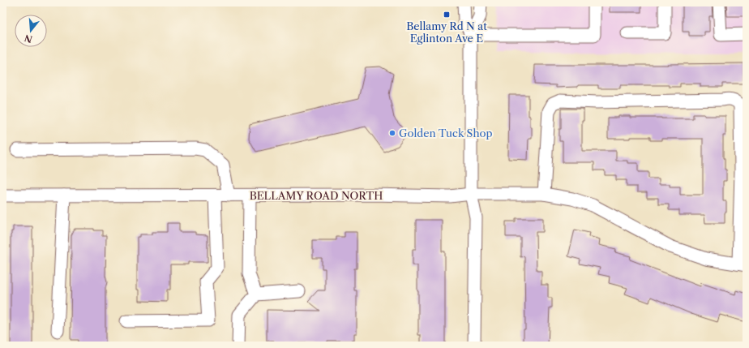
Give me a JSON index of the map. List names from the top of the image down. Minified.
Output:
{"streets":{"street":["BELLAMY ROAD NORTH"]},"places":{"transit":["Bellamy Rd N at Eglinton Ave E"],"other":["Golden Tuck Shop"]},"north":"bottom"}
